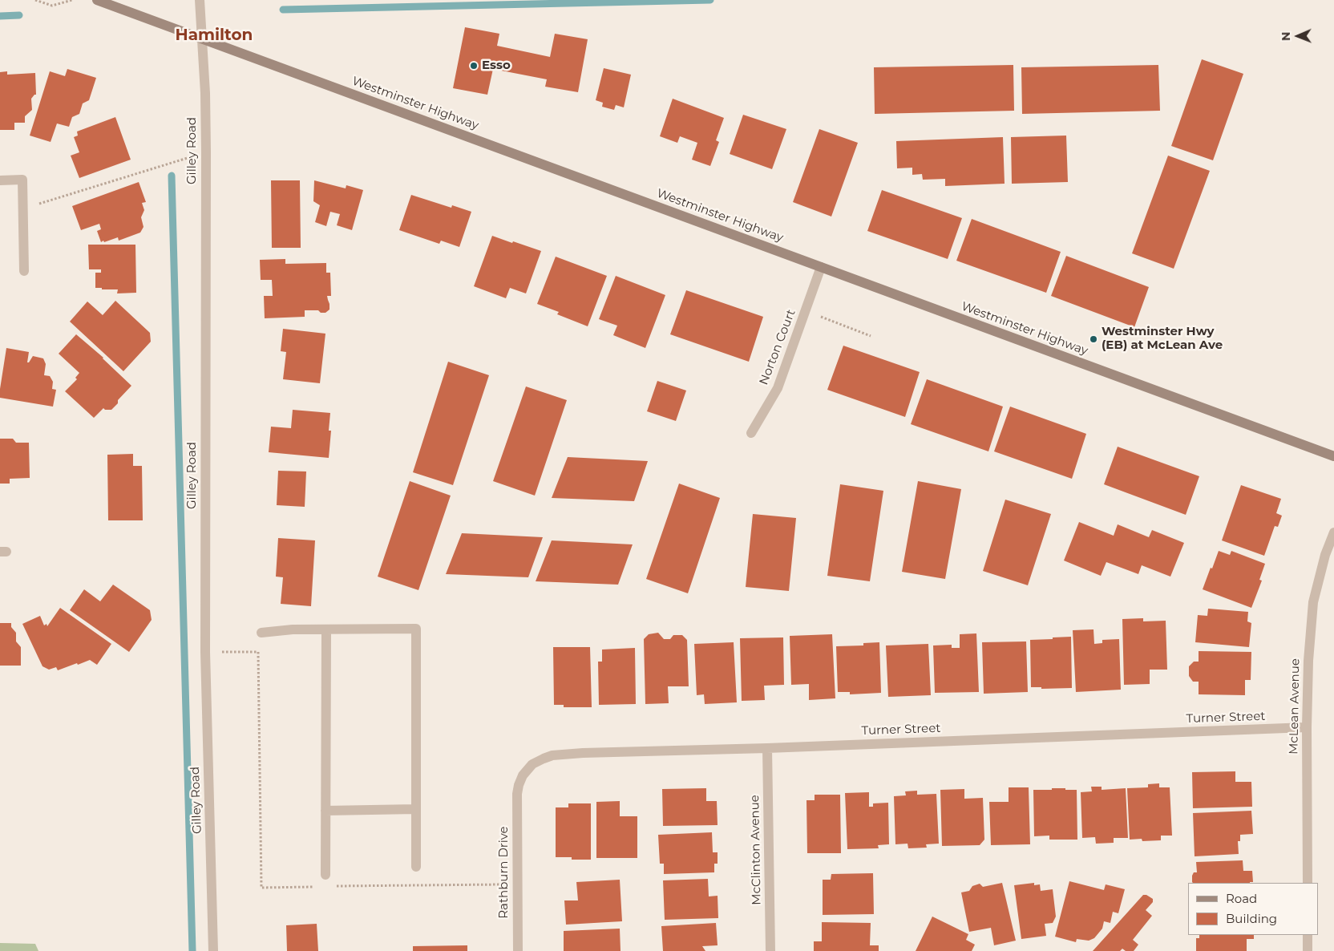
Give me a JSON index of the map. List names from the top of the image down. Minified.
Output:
{"streets":{"main road":["Westminster Highway"],"street":["Gilley Road","Norton Court","McLean Avenue","Turner Street","McClinton Avenue","Rathburn Drive"]},"crossings":[["Westminster Highway","Gilley Road"],["Westminster Highway","Norton Court"],["McLean Avenue","Turner Street"],["Turner Street","McClinton Avenue"],["Turner Street","Rathburn Drive"]],"districts":["Hamilton"],"places":["Esso","Westminster Hwy (EB) at McLean Ave"],"legend":["Road","Building"],"north":"left"}
